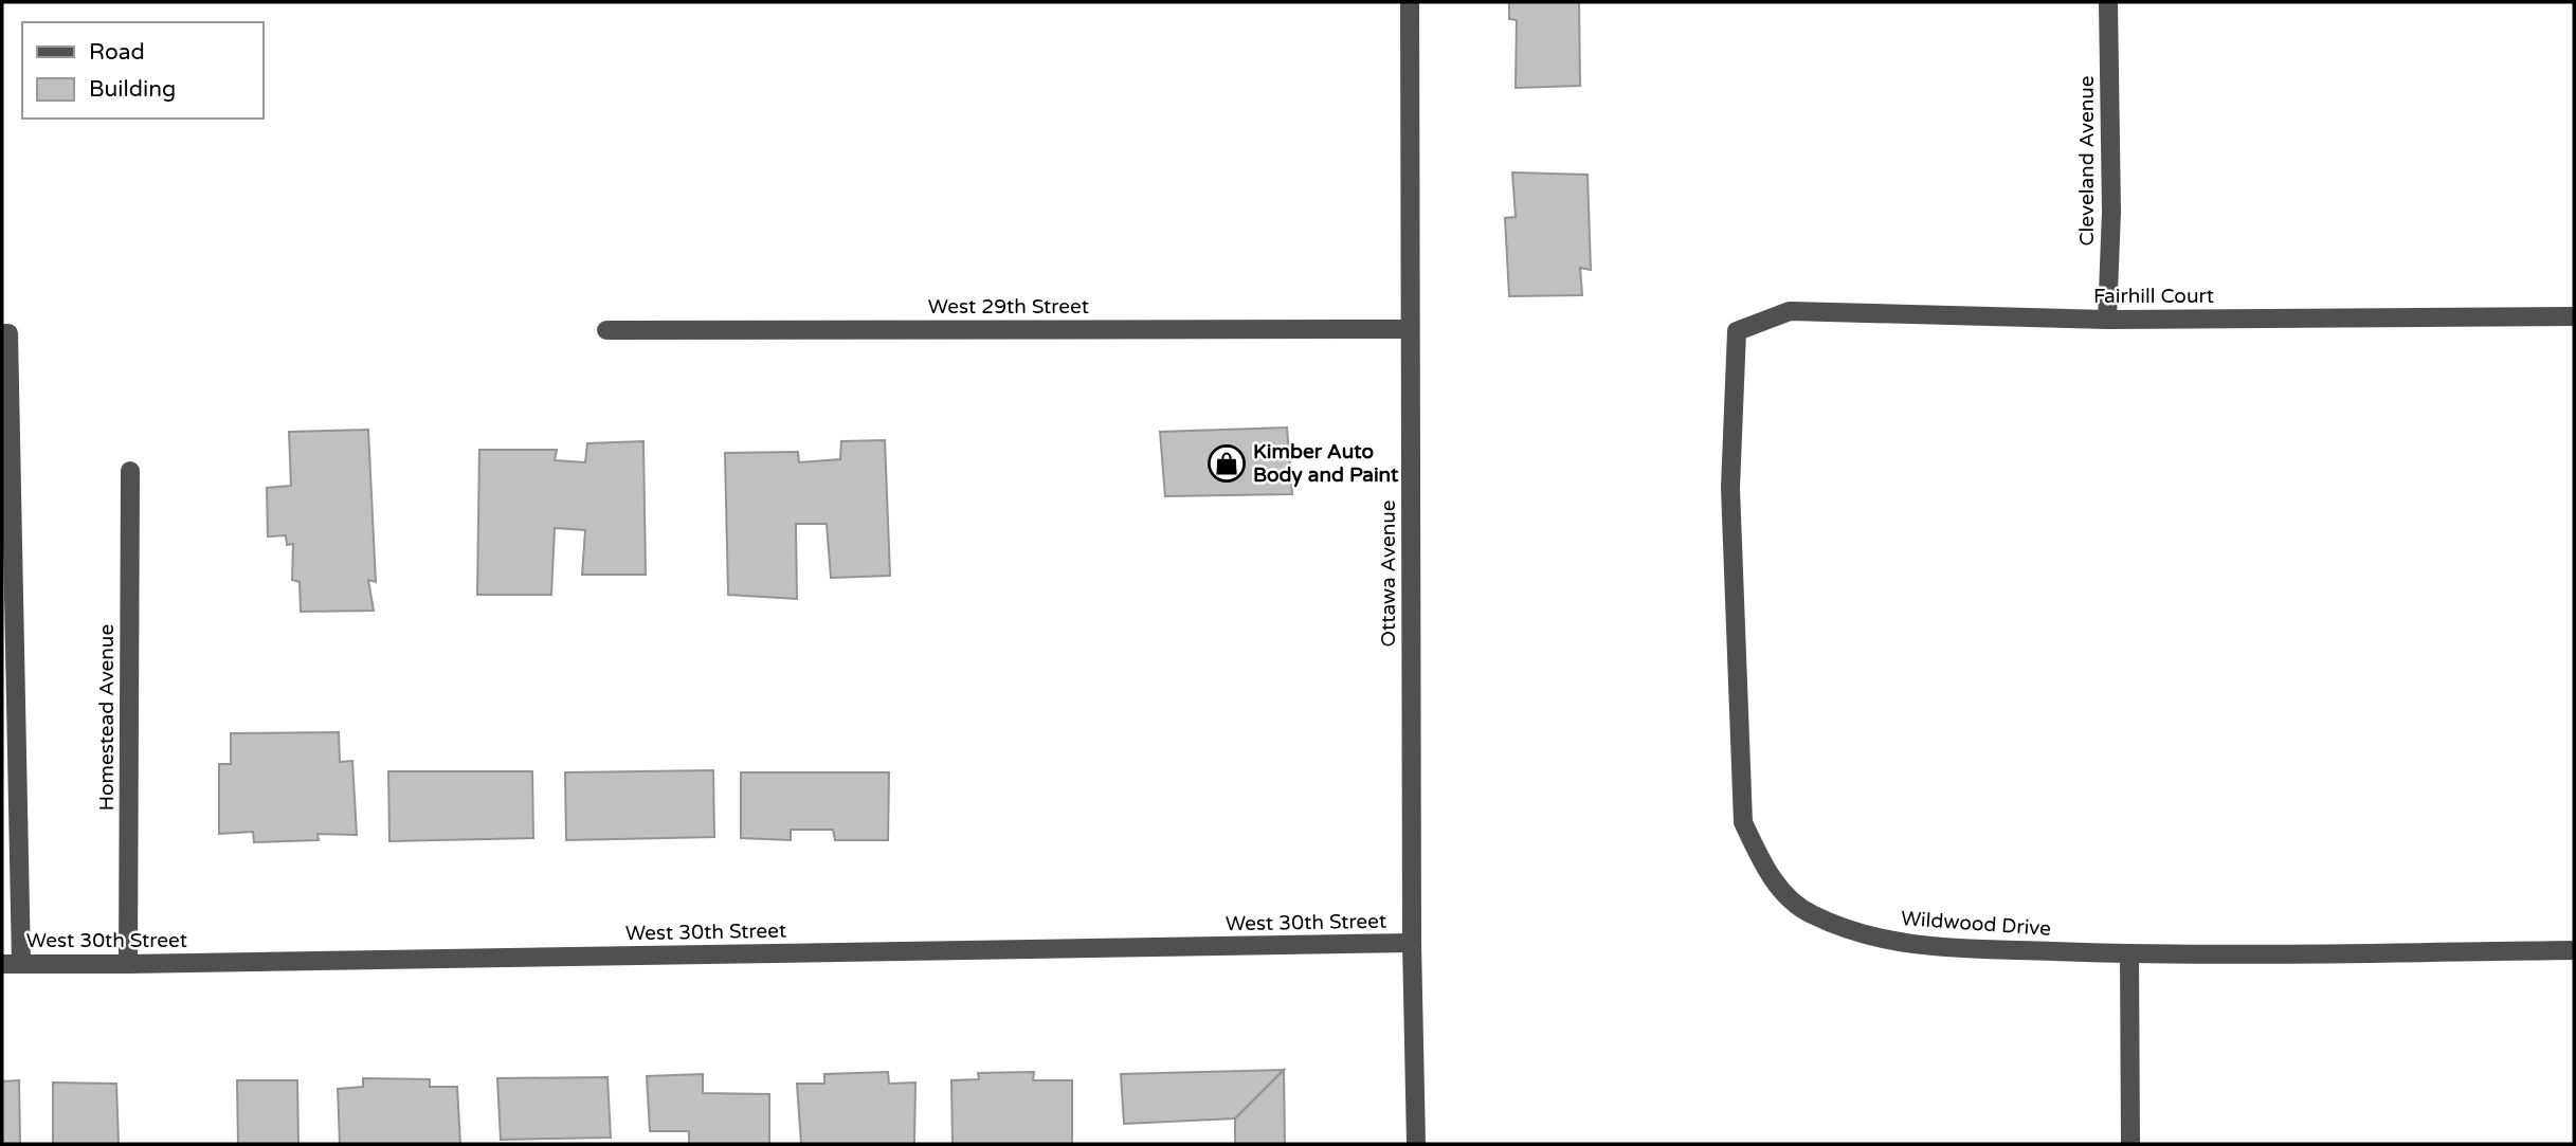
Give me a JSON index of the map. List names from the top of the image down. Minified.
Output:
{"streets":{"street":["Cleveland Avenue","Fairhill Court","West 29th Street","Ottawa Avenue","Homestead Avenue","West 30th Street","Wildwood Drive"]},"crossings":[["Cleveland Avenue","Fairhill Court"],["Fairhill Court","Wildwood Drive"],["West 29th Street","Ottawa Avenue"],["Ottawa Avenue","West 30th Street"],["Homestead Avenue","West 30th Street"]],"places":{"shop":["Kimber Auto Body and Paint"]},"legend":["Road","Building"]}
